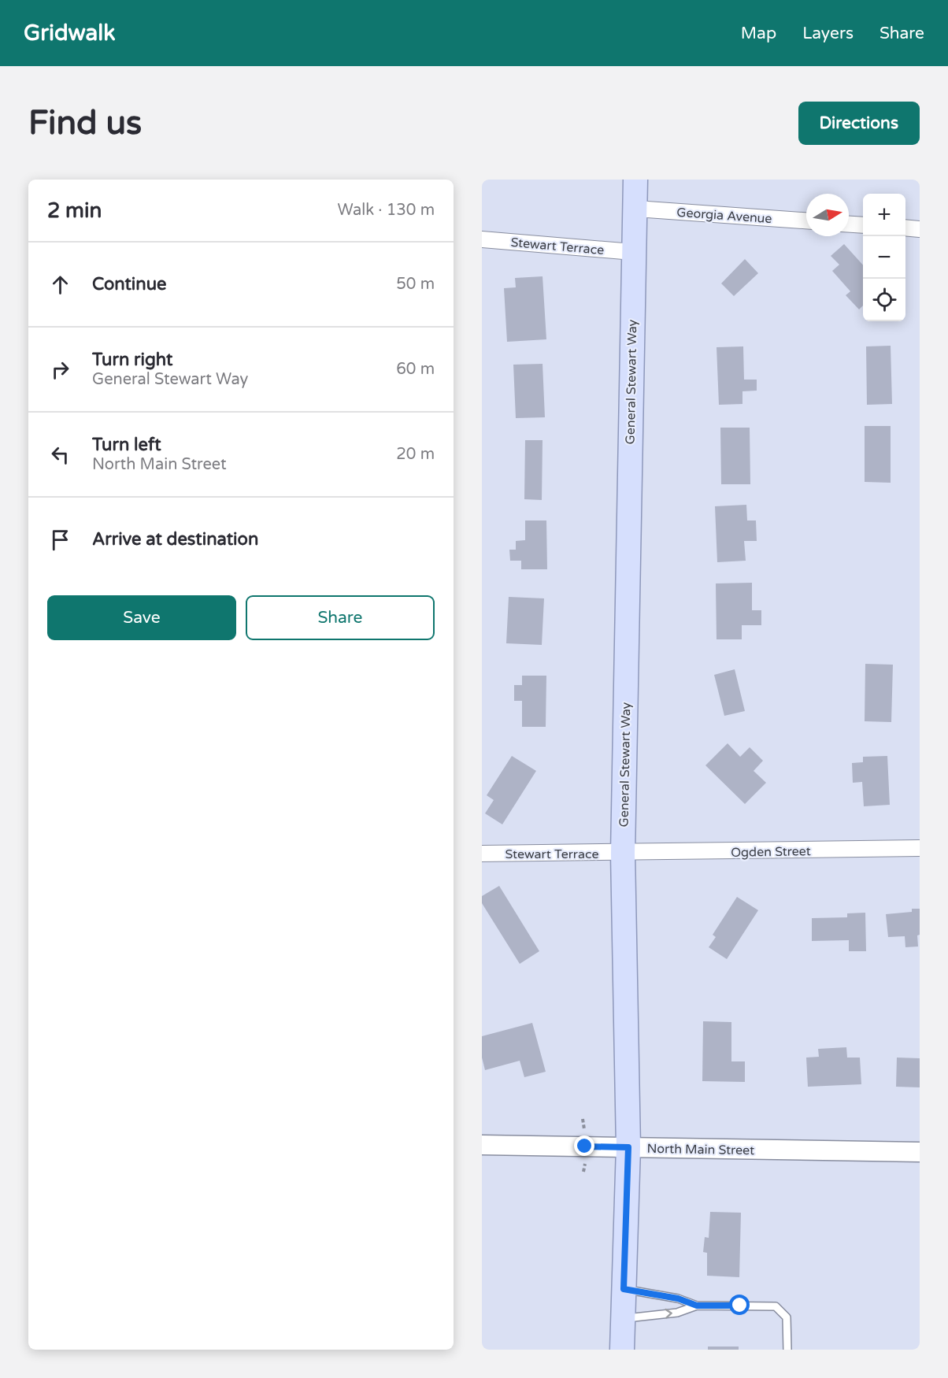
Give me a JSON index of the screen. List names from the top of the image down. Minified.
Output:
{"streets":{"main road":["General Stewart Way"],"street":["Georgia Avenue","Stewart Terrace","Ogden Street","North Main Street"]},"crossings":[["Georgia Avenue","General Stewart Way"],["Stewart Terrace","General Stewart Way"],["Stewart Terrace","Ogden Street"],["General Stewart Way","Ogden Street"],["General Stewart Way","North Main Street"]],"north":"right","page":{"header":"Gridwalk","nav":["Map","Layers","Share"],"buttons":["Directions",["Save","Share"]],"title":"Find us","heading":["2 min","Walk · 130 m"],"map_buttons":["+","−"],"list":[["Continue","50 m"],["Turn right","General Stewart Way","60 m"],["Turn left","North Main Street","20 m"],"Arrive at destination"]}}
